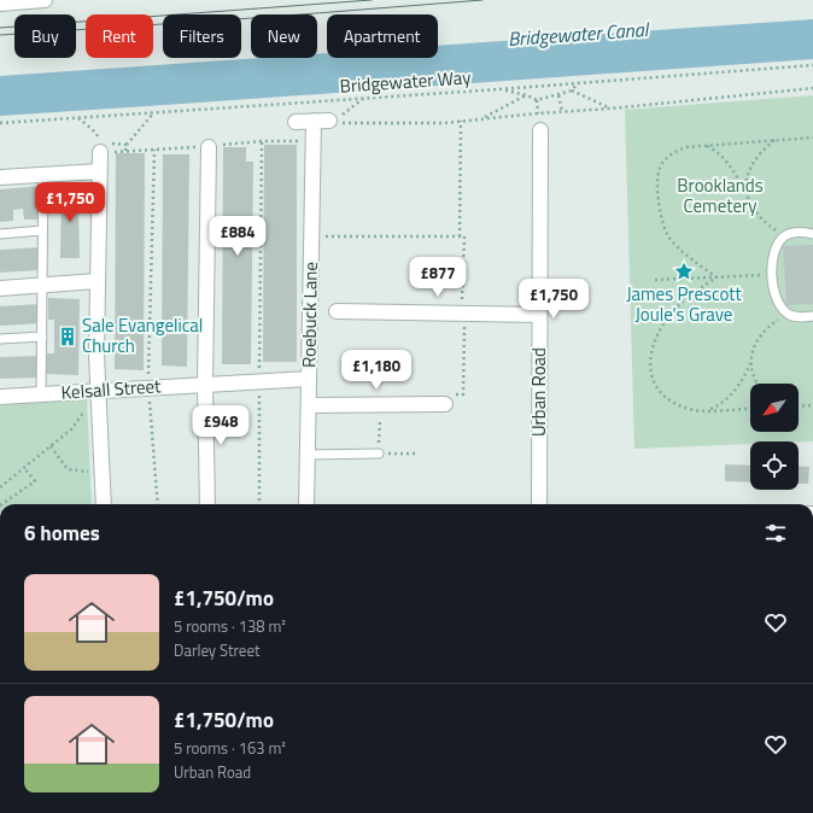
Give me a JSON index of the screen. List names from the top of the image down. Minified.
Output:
{"streets":{"street":["Roebuck Lane","Kelsall Street","Urban Road"],"path":["Bridgewater Way"]},"crossings":[["Roebuck Lane","Kelsall Street"]],"water":["Bridgewater Canal"],"parks":["Brooklands Cemetery"],"places":{"place":["James Prescott Joule's Grave"],"building":["Sale Evangelical Church"]},"north":"bottom left","page":{"chip":["Buy","Rent","Filters","New","Apartment"],"price":["£1,750","£884","£877","£1,750","£1,180","£948"],"heading":"6 homes","list":[{"name":"£1,750/mo","note":"5 rooms · 138 m² · Darley Street"},{"name":"£1,750/mo","note":"5 rooms · 163 m² · Urban Road"}]}}
